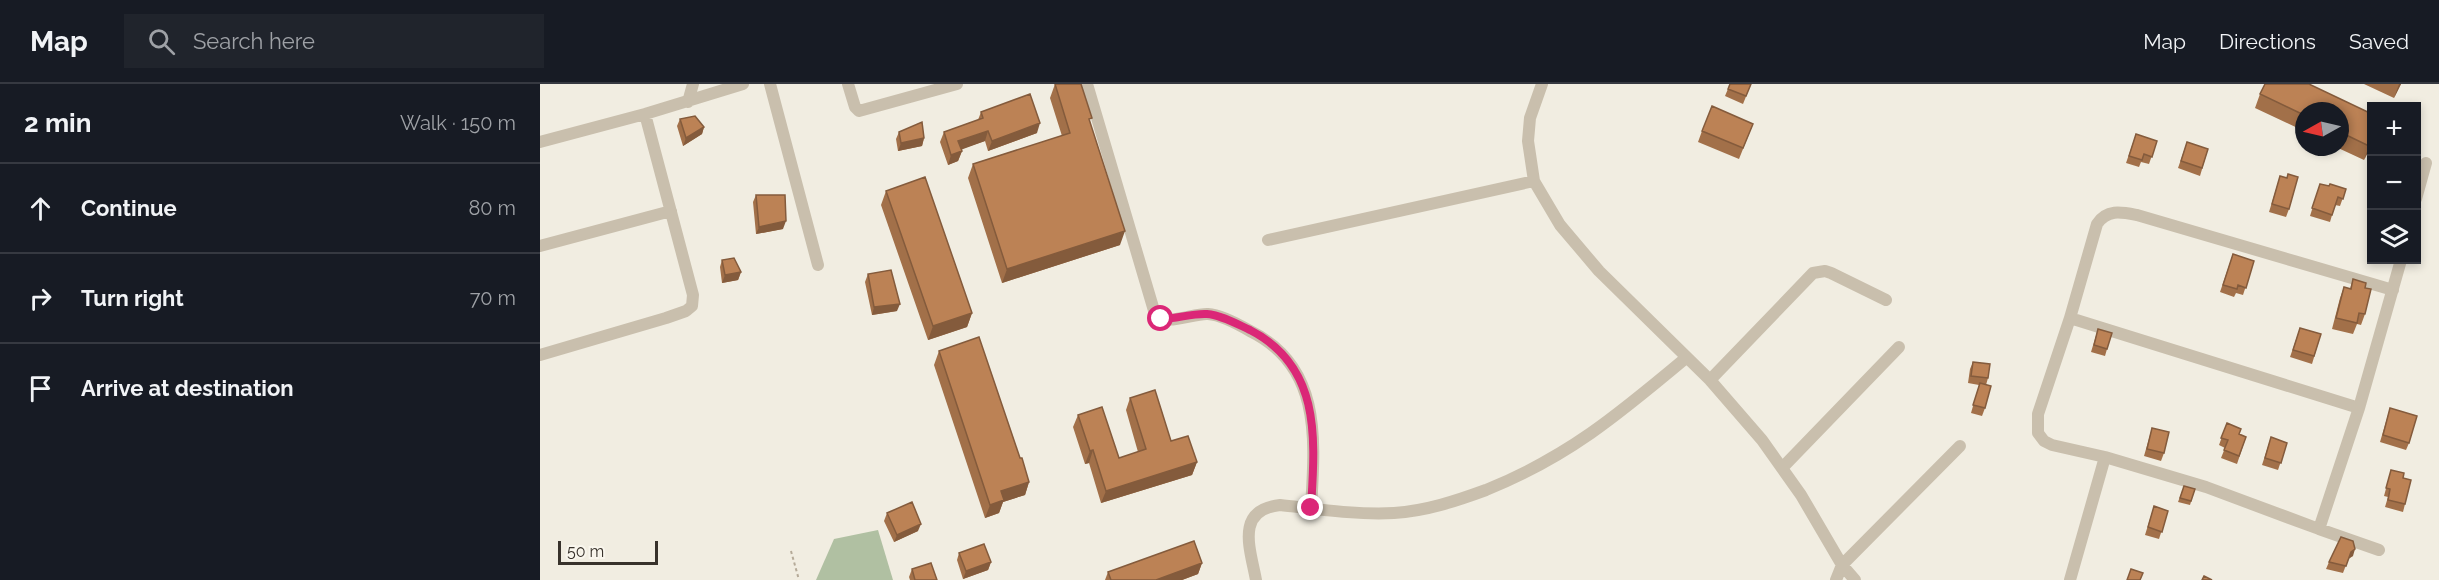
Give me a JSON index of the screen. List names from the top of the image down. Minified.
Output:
{"scale_bar":"50 m","north":"left","page":{"header":"Map","search":"Search here","nav":["Map","Directions","Saved"],"heading":["2 min","Walk · 150 m"],"map_buttons":["+","−"],"list":[["Continue","80 m"],["Turn right","70 m"],"Arrive at destination"],"scale":"50 m"}}
